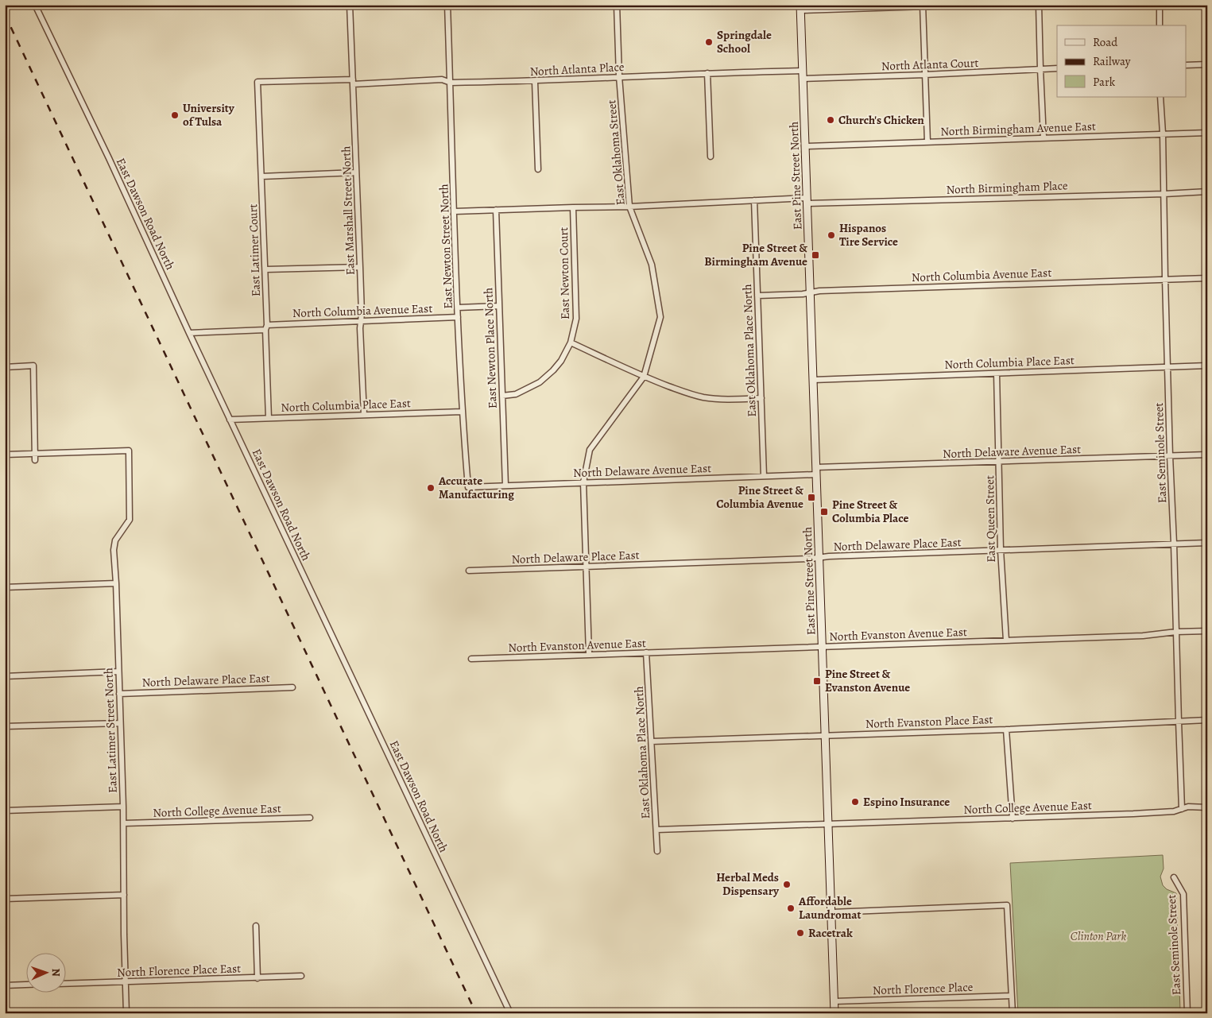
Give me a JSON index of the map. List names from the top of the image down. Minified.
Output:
{"streets":{"main road":["East Pine Street North"],"street":["North Atlanta Court","North Atlanta Place","North Birmingham Avenue East","East Oklahoma Street","North Birmingham Place","East Marshall Street North","East Dawson Road North","East Newton Street North","East Latimer Court","East Newton Court","North Columbia Avenue East","East Newton Place North","East Oklahoma Place North","North Columbia Place East","North Delaware Avenue East","East Seminole Street","East Queen Street","North Delaware Place East","North Evanston Avenue East","North Evanston Place East","East Latimer Street North","North College Avenue East","North Florence Place East","North Florence Place"]},"crossings":[["North Atlanta Court","East Pine Street North"],["North Atlanta Place","East Oklahoma Street"],["North Atlanta Place","East Pine Street North"],["North Atlanta Place","East Marshall Street North"],["North Atlanta Place","East Newton Street North"],["North Atlanta Place","East Latimer Court"],["North Birmingham Avenue East","East Pine Street North"],["North Birmingham Avenue East","East Seminole Street"],["East Oklahoma Street","North Birmingham Place"],["East Oklahoma Street","North Delaware Avenue East"],["East Oklahoma Street","North Delaware Place East"],["East Oklahoma Street","North Evanston Avenue East"],["East Pine Street North","North Birmingham Place"],["East Pine Street North","North Columbia Avenue East"],["East Pine Street North","North Columbia Place East"],["East Pine Street North","North Delaware Avenue East"],["East Pine Street North","North Delaware Place East"],["East Pine Street North","North Evanston Avenue East"],["East Pine Street North","North Evanston Place East"],["East Pine Street North","North College Avenue East"],["East Pine Street North","North Florence Place"],["North Birmingham Place","East Newton Street North"],["North Birmingham Place","East Newton Court"],["North Birmingham Place","East Newton Place North"],["North Birmingham Place","East Oklahoma Place North"],["North Birmingham Place","East Seminole Street"],["East Marshall Street North","North Columbia Avenue East"],["East Marshall Street North","North Columbia Place East"],["East Dawson Road North","North Columbia Avenue East"],["East Dawson Road North","North Columbia Place East"],["East Newton Street North","North Columbia Avenue East"],["East Newton Street North","North Columbia Place East"],["East Newton Street North","North Delaware Avenue East"],["East Latimer Court","North Columbia Avenue East"],["East Latimer Court","North Columbia Place East"],["East Newton Court","East Newton Place North"],["North Columbia Avenue East","East Oklahoma Place North"],["North Columbia Avenue East","East Seminole Street"],["East Newton Place North","North Delaware Avenue East"],["East Oklahoma Place North","North Delaware Avenue East"],["East Oklahoma Place North","North Evanston Avenue East"],["East Oklahoma Place North","North Evanston Place East"],["East Oklahoma Place North","North College Avenue East"],["North Columbia Place East","East Seminole Street"],["North Columbia Place East","East Queen Street"],["North Delaware Avenue East","East Seminole Street"],["North Delaware Avenue East","East Queen Street"],["East Seminole Street","North Delaware Place East"],["East Seminole Street","North Evanston Avenue East"],["East Seminole Street","North Evanston Place East"],["East Seminole Street","North College Avenue East"],["East Queen Street","North Delaware Place East"],["East Queen Street","North Evanston Avenue East"],["North Delaware Place East","East Latimer Street North"],["East Latimer Street North","North College Avenue East"],["East Latimer Street North","North Florence Place East"]],"parks":["Clinton Park"],"places":{"other":["Springdale School","University of Tulsa","Church's Chicken","Hispanos Tire Service","Accurate Manufacturing","Espino Insurance","Herbal Meds Dispensary","Affordable Laundromat","Racetrak"],"transit":["Pine Street & Birmingham Avenue","Pine Street & Columbia Avenue","Pine Street & Columbia Place","Pine Street & Evanston Avenue"]},"legend":["Road","Railway","Park"],"north":"right"}
